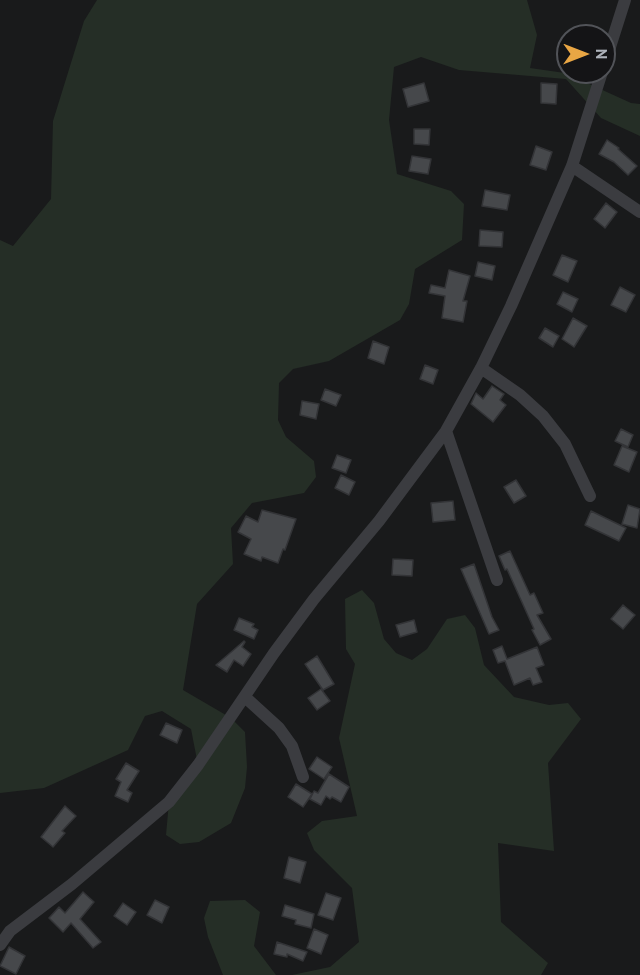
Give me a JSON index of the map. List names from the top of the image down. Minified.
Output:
{"north":"right"}
